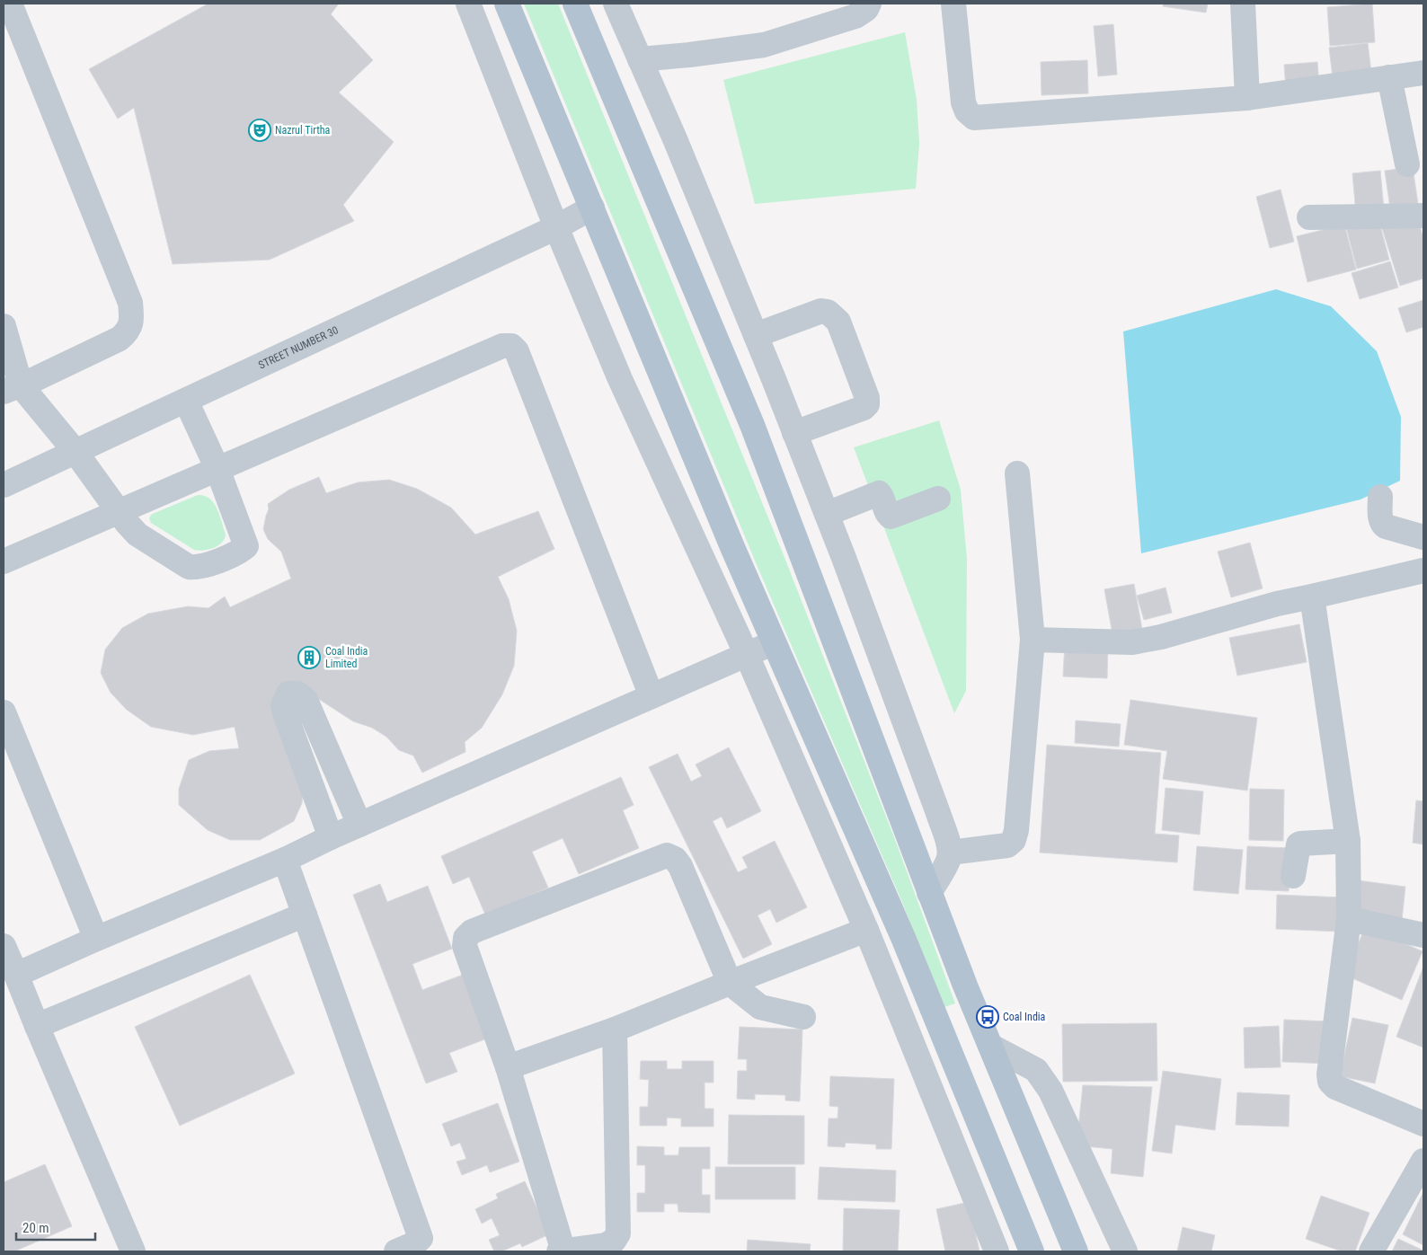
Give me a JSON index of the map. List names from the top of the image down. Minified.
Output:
{"streets":{"street":["STREET NUMBER 30"]},"places":{"theatre":["Nazrul Tirtha"],"building":["Coal India Limited"],"bus stop":["Coal India"]},"scale_bar":"20 m"}
